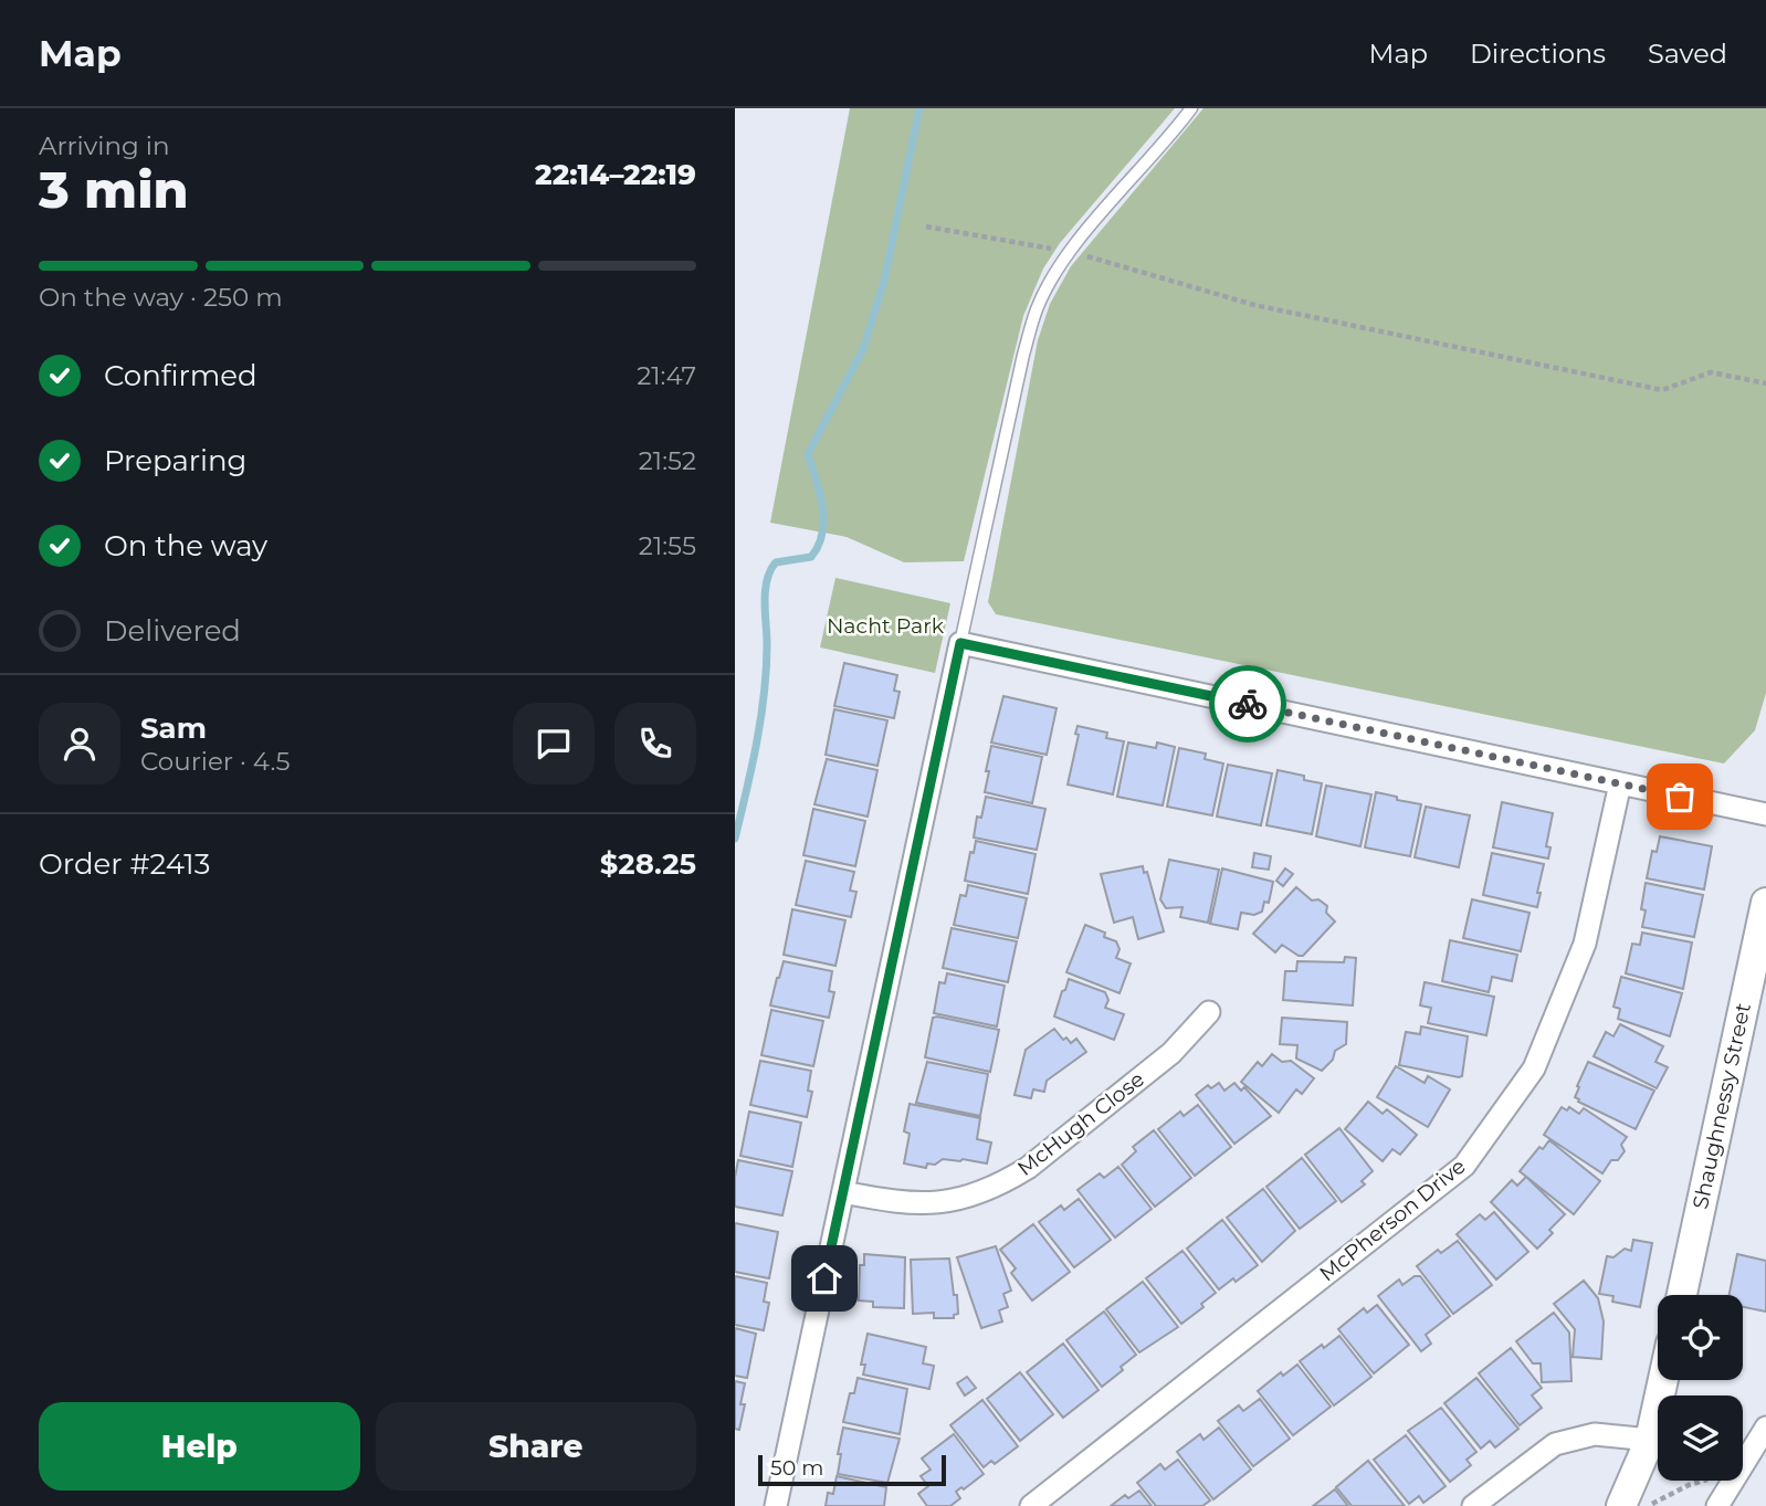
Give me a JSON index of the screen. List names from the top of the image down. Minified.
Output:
{"streets":{"main road":["Shaughnessy Street"],"street":["McHugh Close","McPherson Drive"]},"parks":["Nacht Park"],"scale_bar":"50 m","page":{"header":"Map","nav":["Map","Directions","Saved"],"heading":["3 min","Arriving in","22:14–22:19"],"panel":["Sam","Courier · 4.5","Order #2413","$28.25"],"bar":"On the way · 250 m","list":[["Confirmed","21:47"],["Preparing","21:52"],["On the way","21:55"],"Delivered"],"buttons":["Help","Share"],"scale":"50 m"}}
